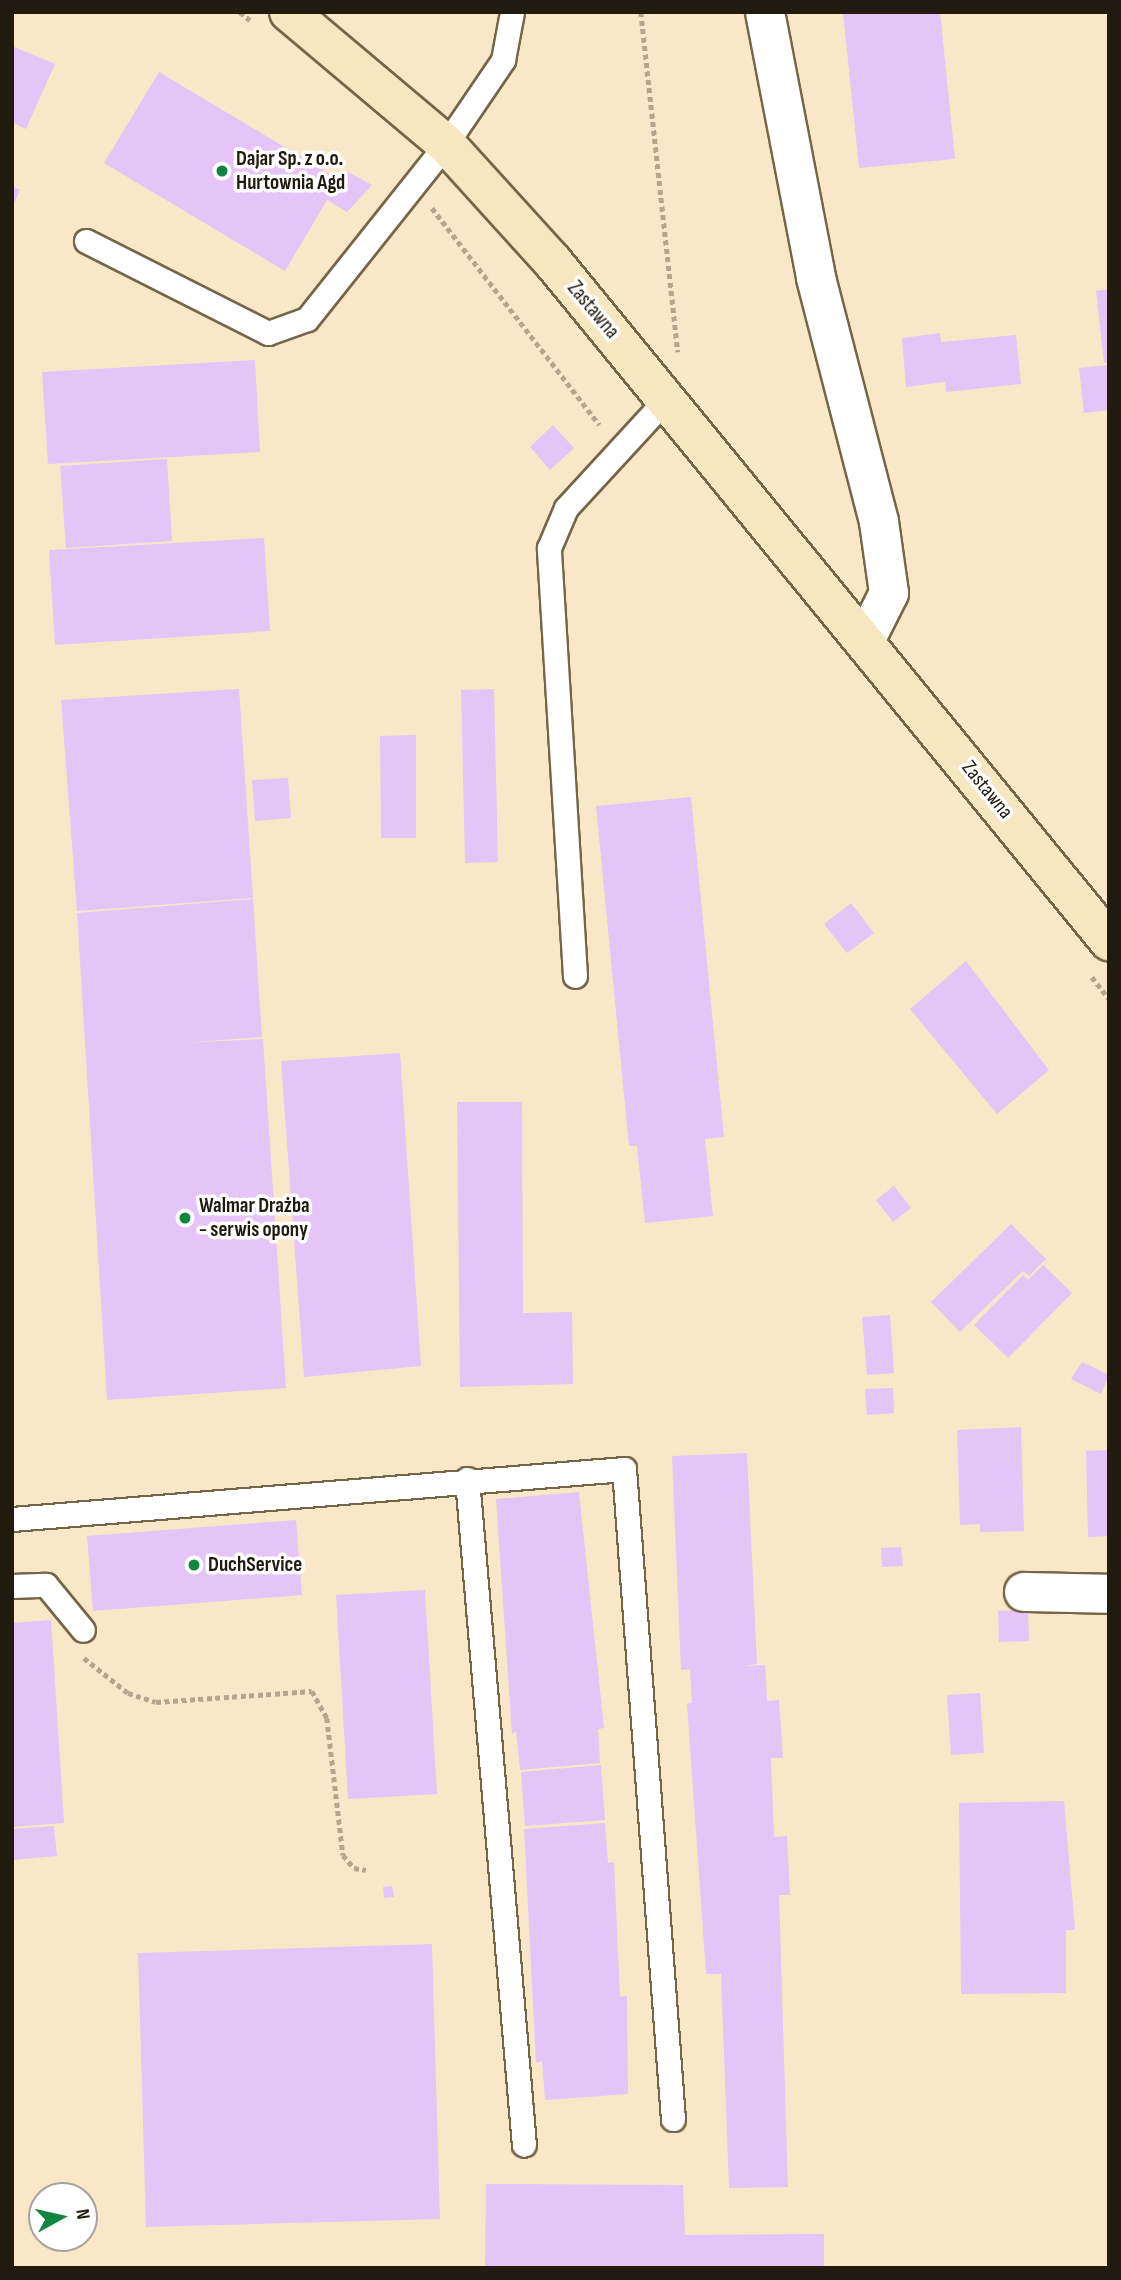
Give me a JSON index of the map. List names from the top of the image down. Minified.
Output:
{"streets":{"main road":["Zastawna"]},"places":["Dajar Sp. z o.o. Hurtownia Agd","Walmar Drażba - serwis opony","DuchService"],"north":"right"}
